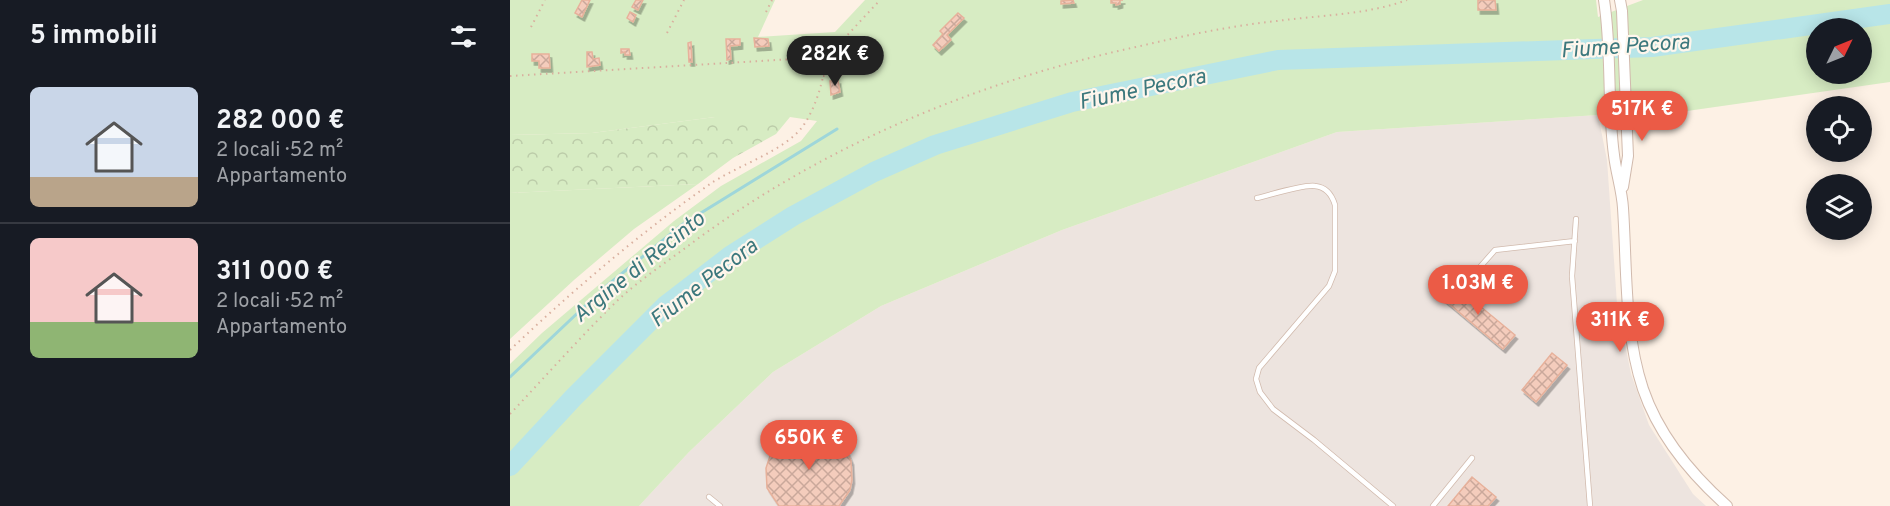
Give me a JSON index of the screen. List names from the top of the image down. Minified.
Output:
{"water":["Fiume Pecora","Argine di Recinto"],"north":"top right","page":{"heading":"5 immobili","price":["282K €","517K €","1.03M €","311K €","650K €"],"list":[{"name":"282 000 €","note":"2 locali · 52 m² · Appartamento"},{"name":"311 000 €","note":"2 locali · 52 m² · Appartamento"}]}}
